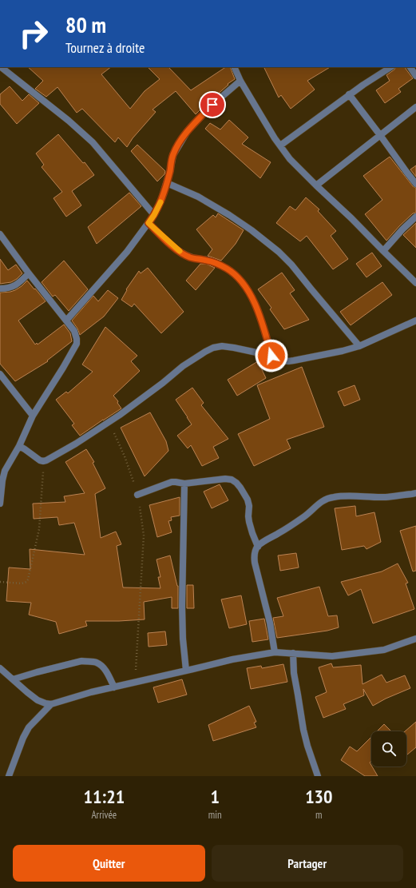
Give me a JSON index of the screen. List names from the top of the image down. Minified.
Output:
{"page":{"turn":["80 m","Tournez à droite"],"eta":["11:21","Arrivée","1","min","130","m"],"buttons":["Quitter","Partager"]}}
